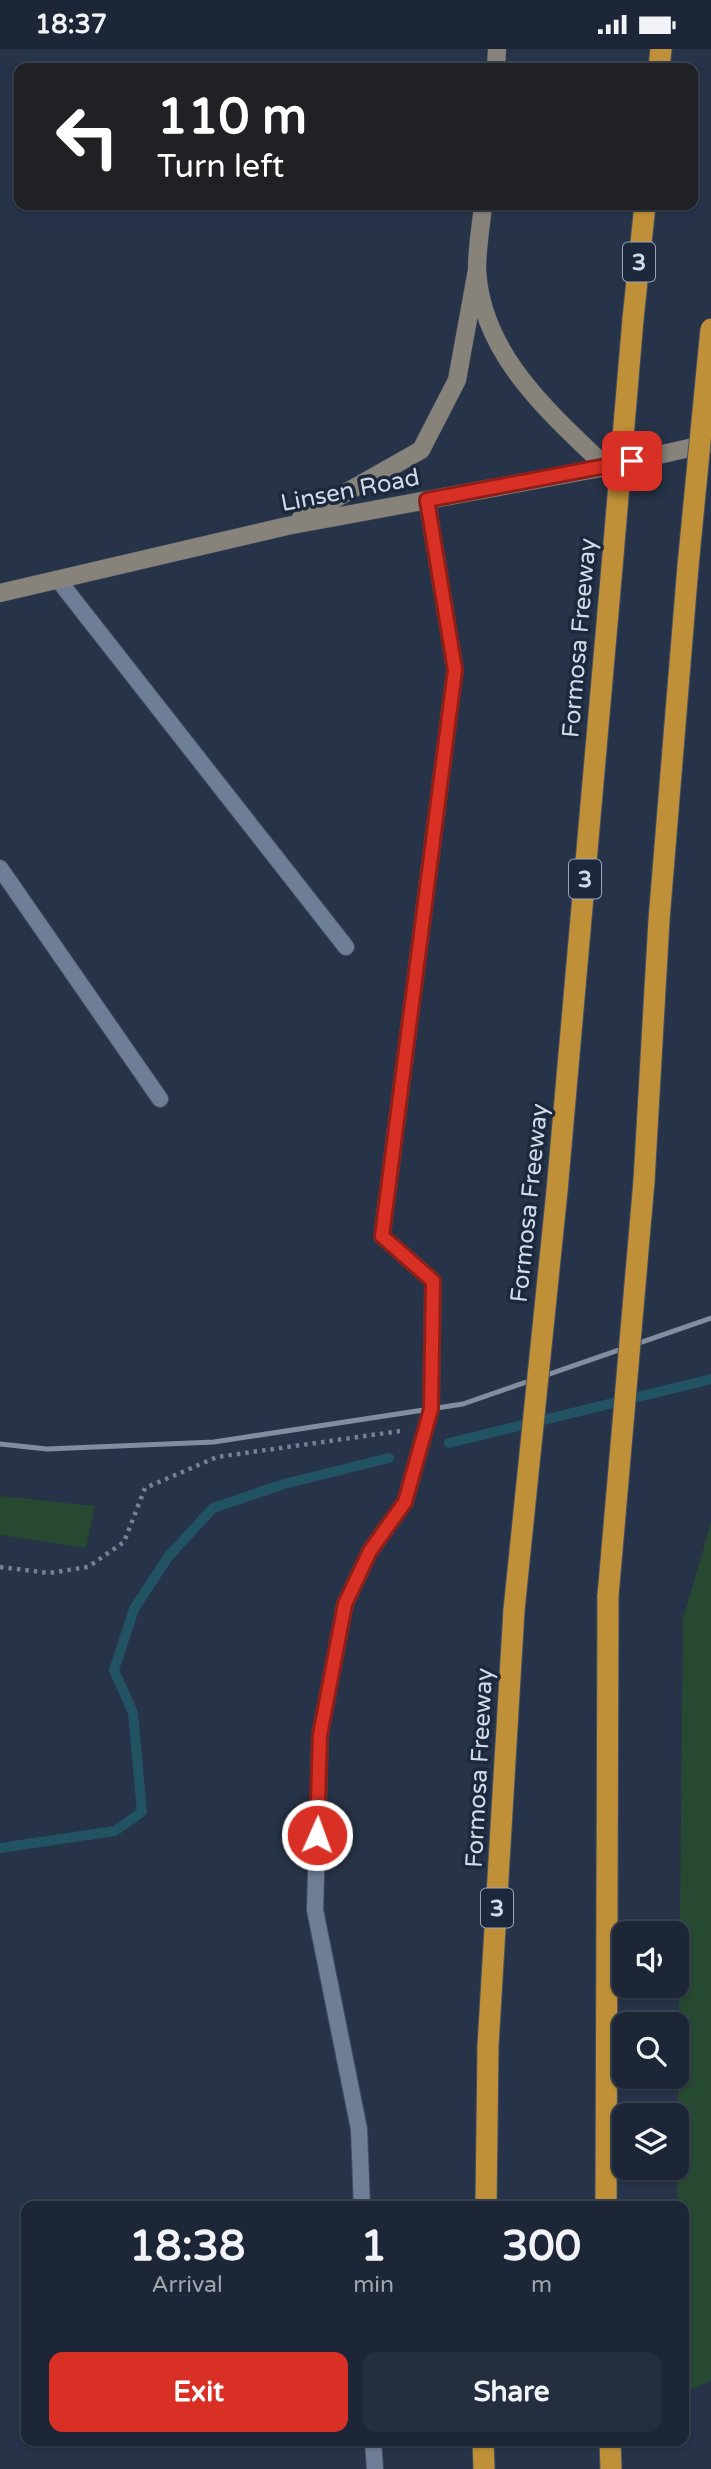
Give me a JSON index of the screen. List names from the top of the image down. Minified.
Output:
{"streets":{"highway":["3","Formosa Freeway"],"main road":["Linsen Road"]},"page":{"status":"18:37","turn":["110 m","Turn left"],"eta":["18:38","Arrival","1","min","300","m"],"buttons":["Exit","Share"]}}
